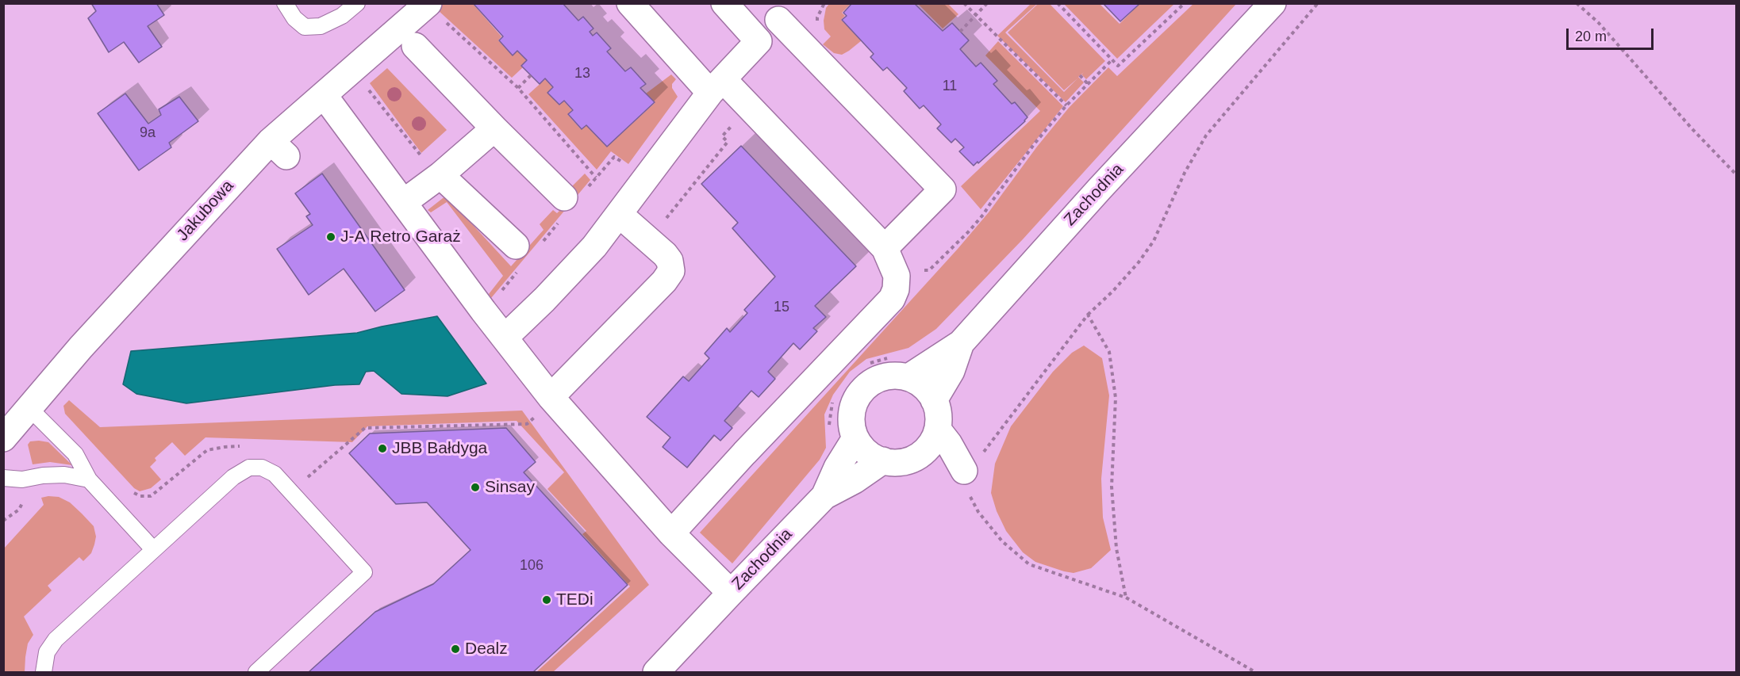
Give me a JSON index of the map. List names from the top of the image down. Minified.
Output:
{"streets":{"street":["Zachodnia","Jakubowa"]},"places":["J-A Retro Garaż","JBB Bałdyga","Sinsay","TEDi","Dealz"],"house_numbers":["13","11","9a","15","106"],"scale_bar":"20 m"}
